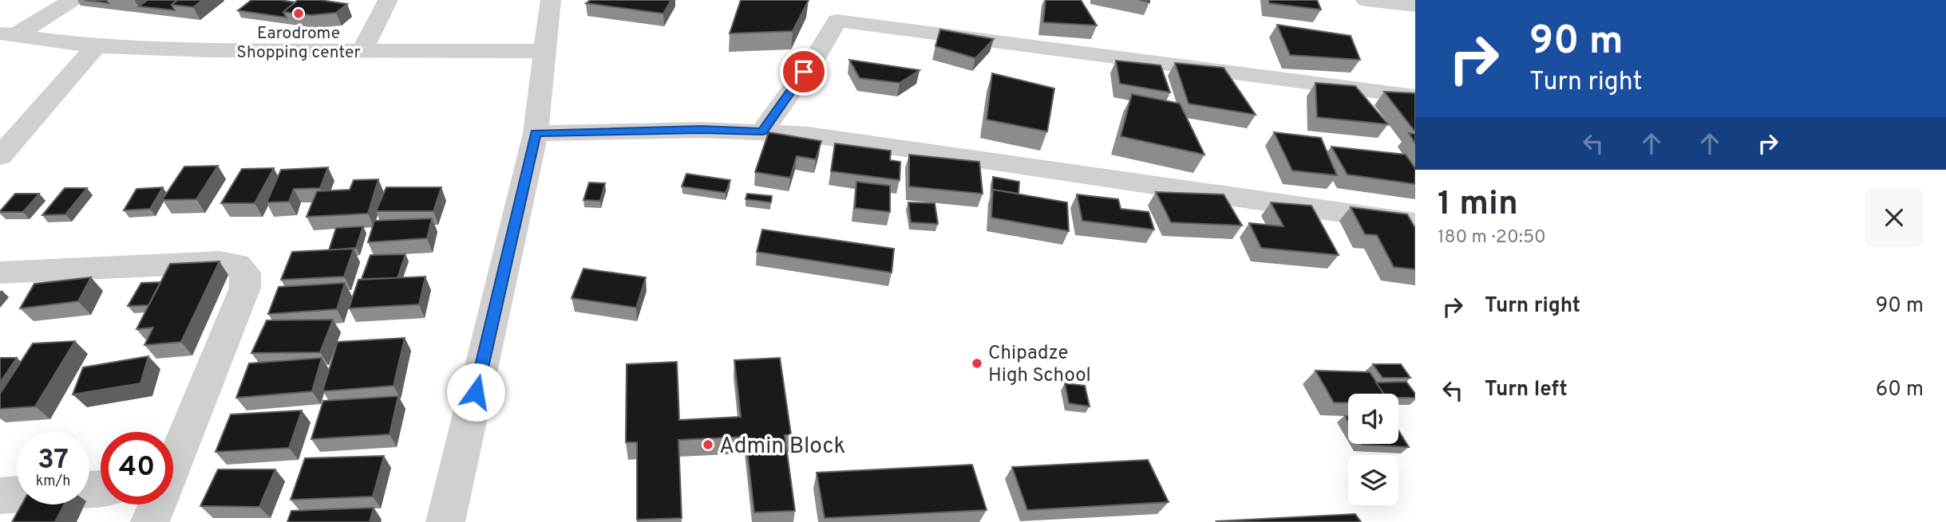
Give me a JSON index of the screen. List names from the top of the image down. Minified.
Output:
{"places":["Earodrome Shopping center","Chipadze High School","Admin Block"],"page":{"turn":["90 m","Turn right"],"heading":["1 min","180 m · 20:50"],"list":[{"name":"Turn right","value":"90 m"},{"name":"Turn left","value":"60 m"}],"speed":"37 km/h","limit":"40"}}
